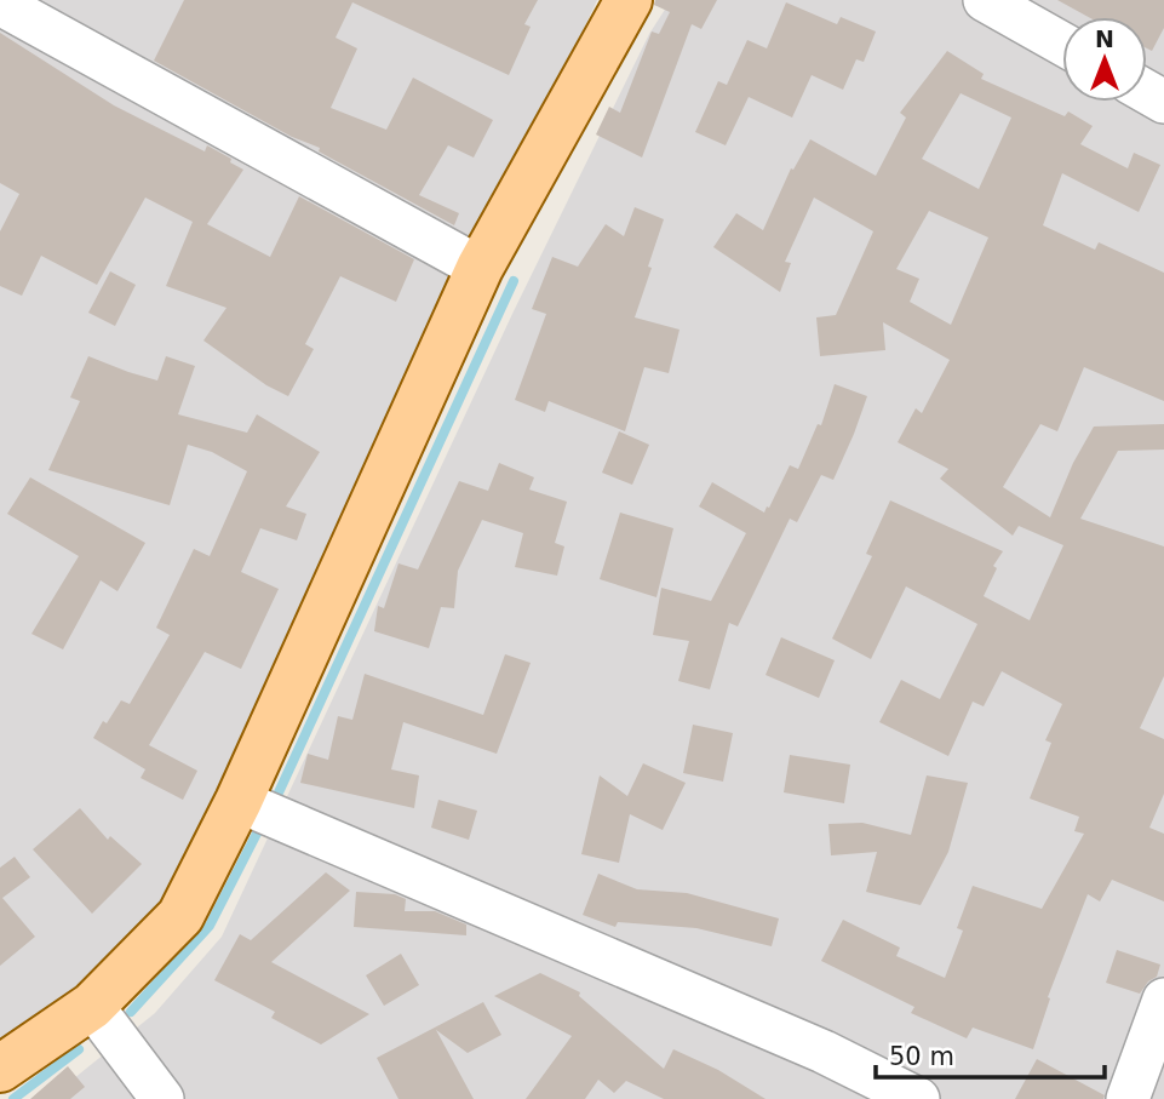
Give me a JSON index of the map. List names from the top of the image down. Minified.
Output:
{"scale_bar":"50 m","north":"top"}
